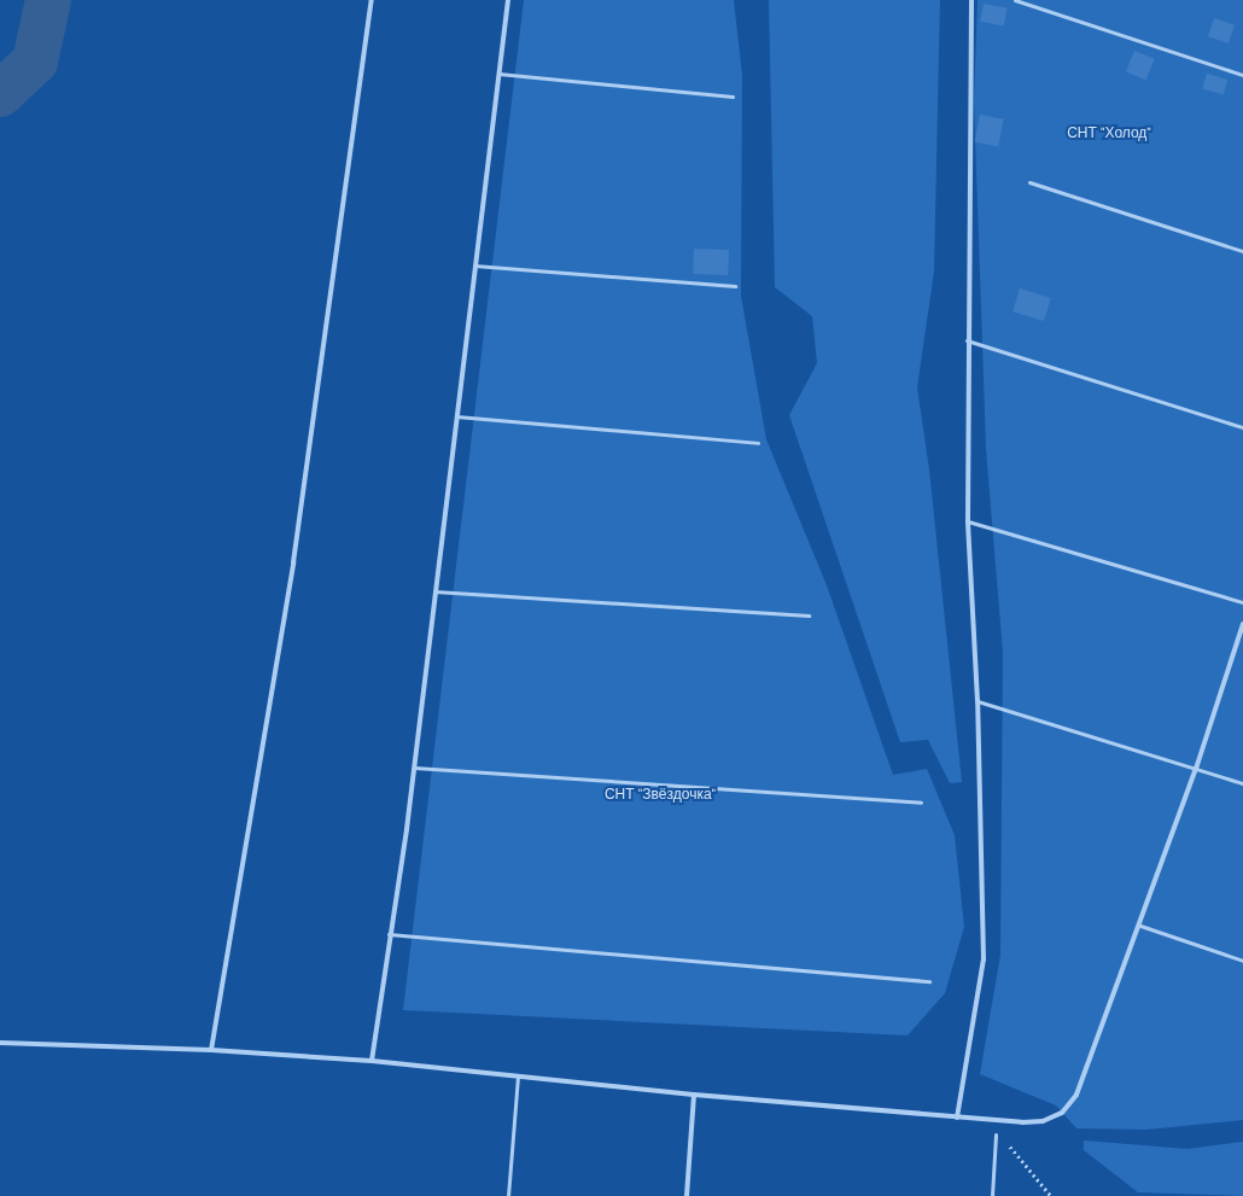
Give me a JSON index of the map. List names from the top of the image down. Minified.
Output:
{"parks":["СНТ \"Холод\"","СНТ \"Звёздочка\""]}
